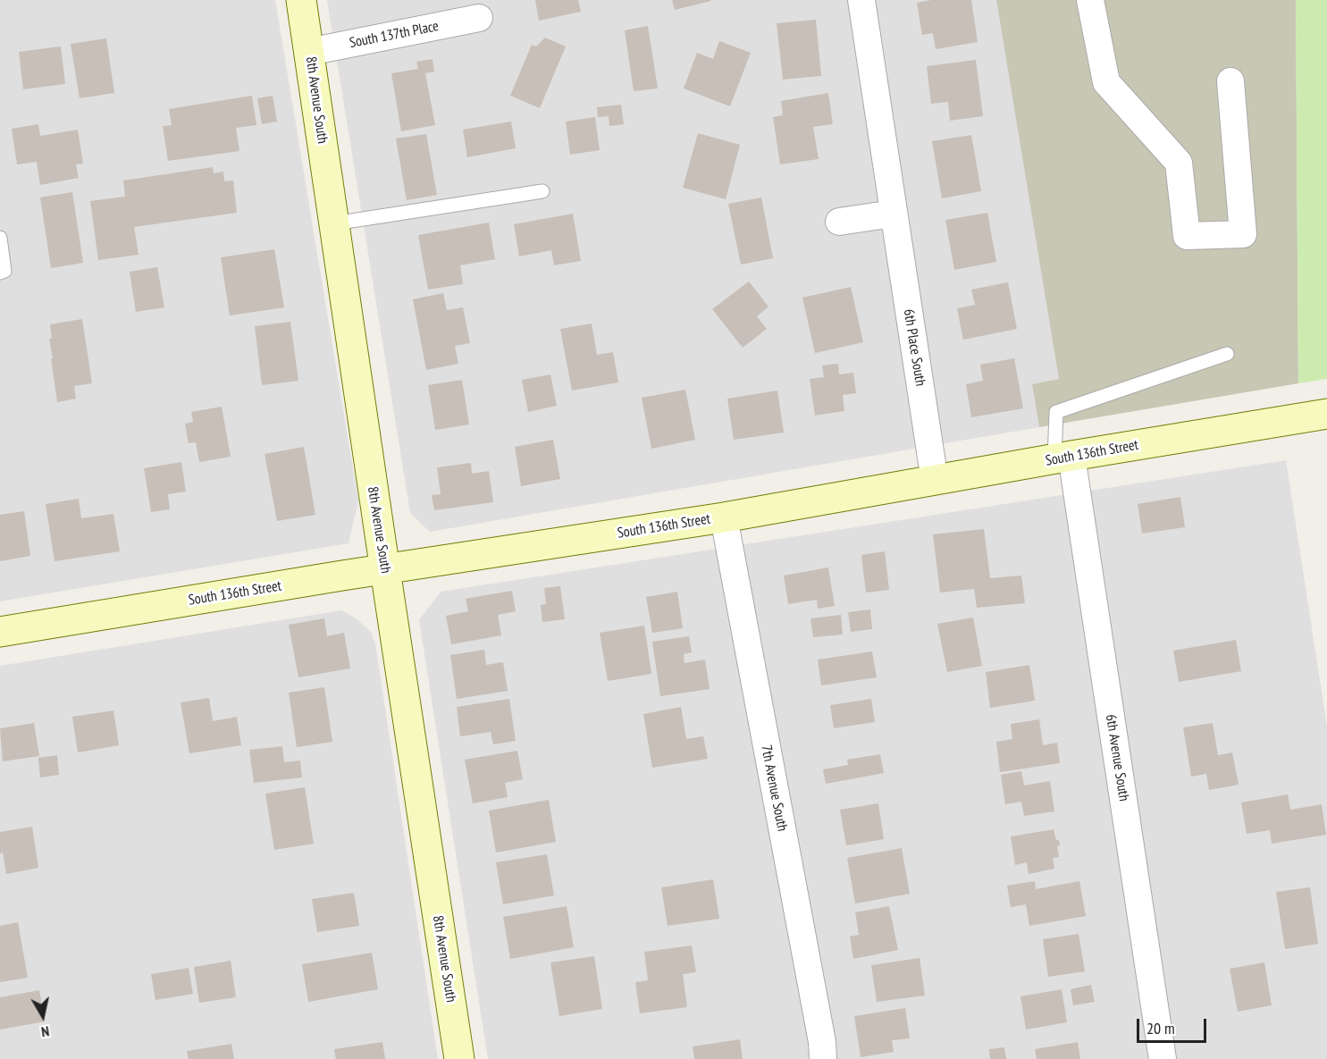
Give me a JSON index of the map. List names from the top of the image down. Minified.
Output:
{"streets":{"street":["South 137th Place","8th Avenue South","6th Place South","South 136th Street","6th Avenue South","7th Avenue South"]},"crossings":[["South 137th Place","8th Avenue South"],["8th Avenue South","South 136th Street"],["6th Place South","South 136th Street"],["South 136th Street","6th Avenue South"],["South 136th Street","7th Avenue South"]],"scale_bar":"20 m","north":"bottom"}
